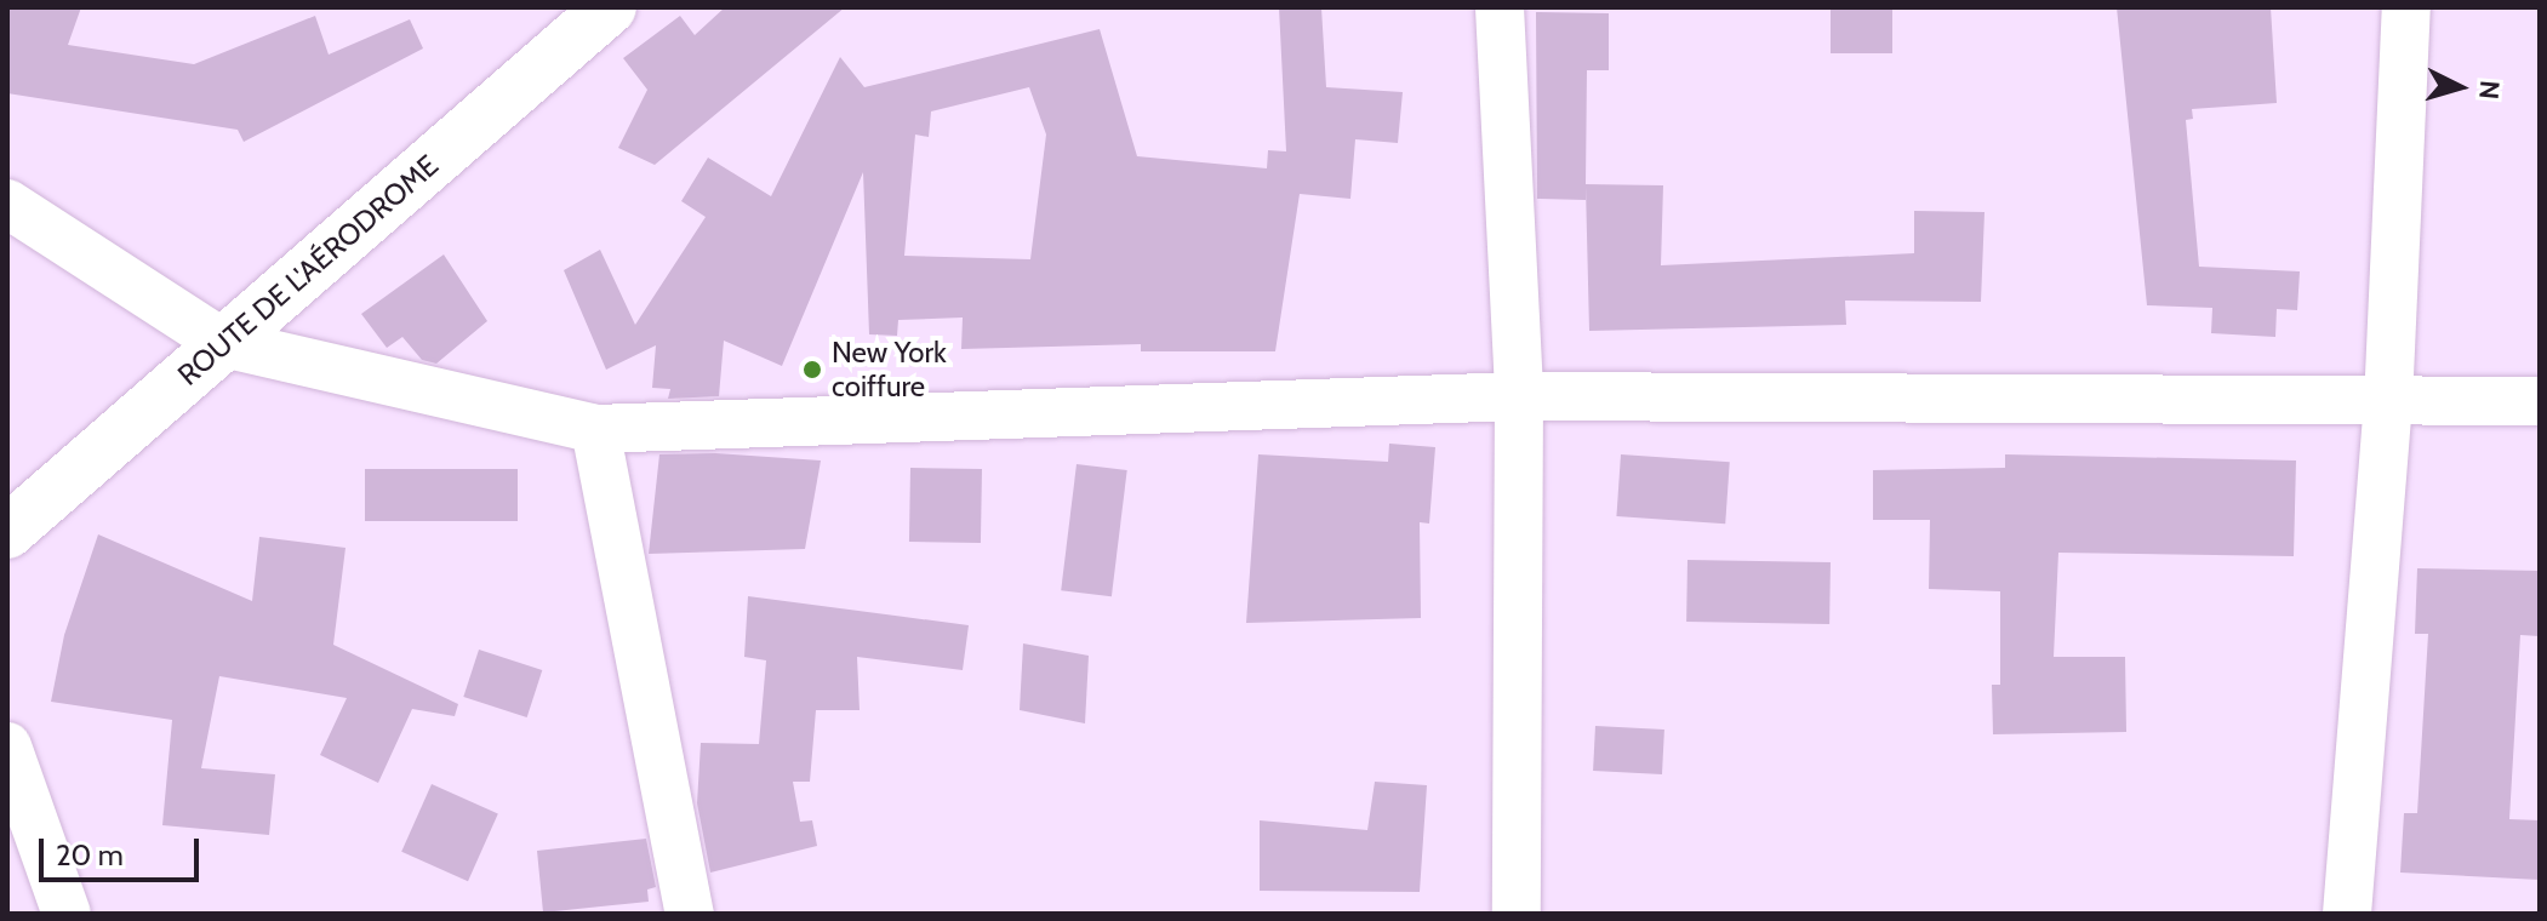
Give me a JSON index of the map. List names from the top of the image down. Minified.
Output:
{"streets":{"street":["ROUTE DE L'AÉRODROME"]},"places":["New York coiffure"],"scale_bar":"20 m","north":"right"}
